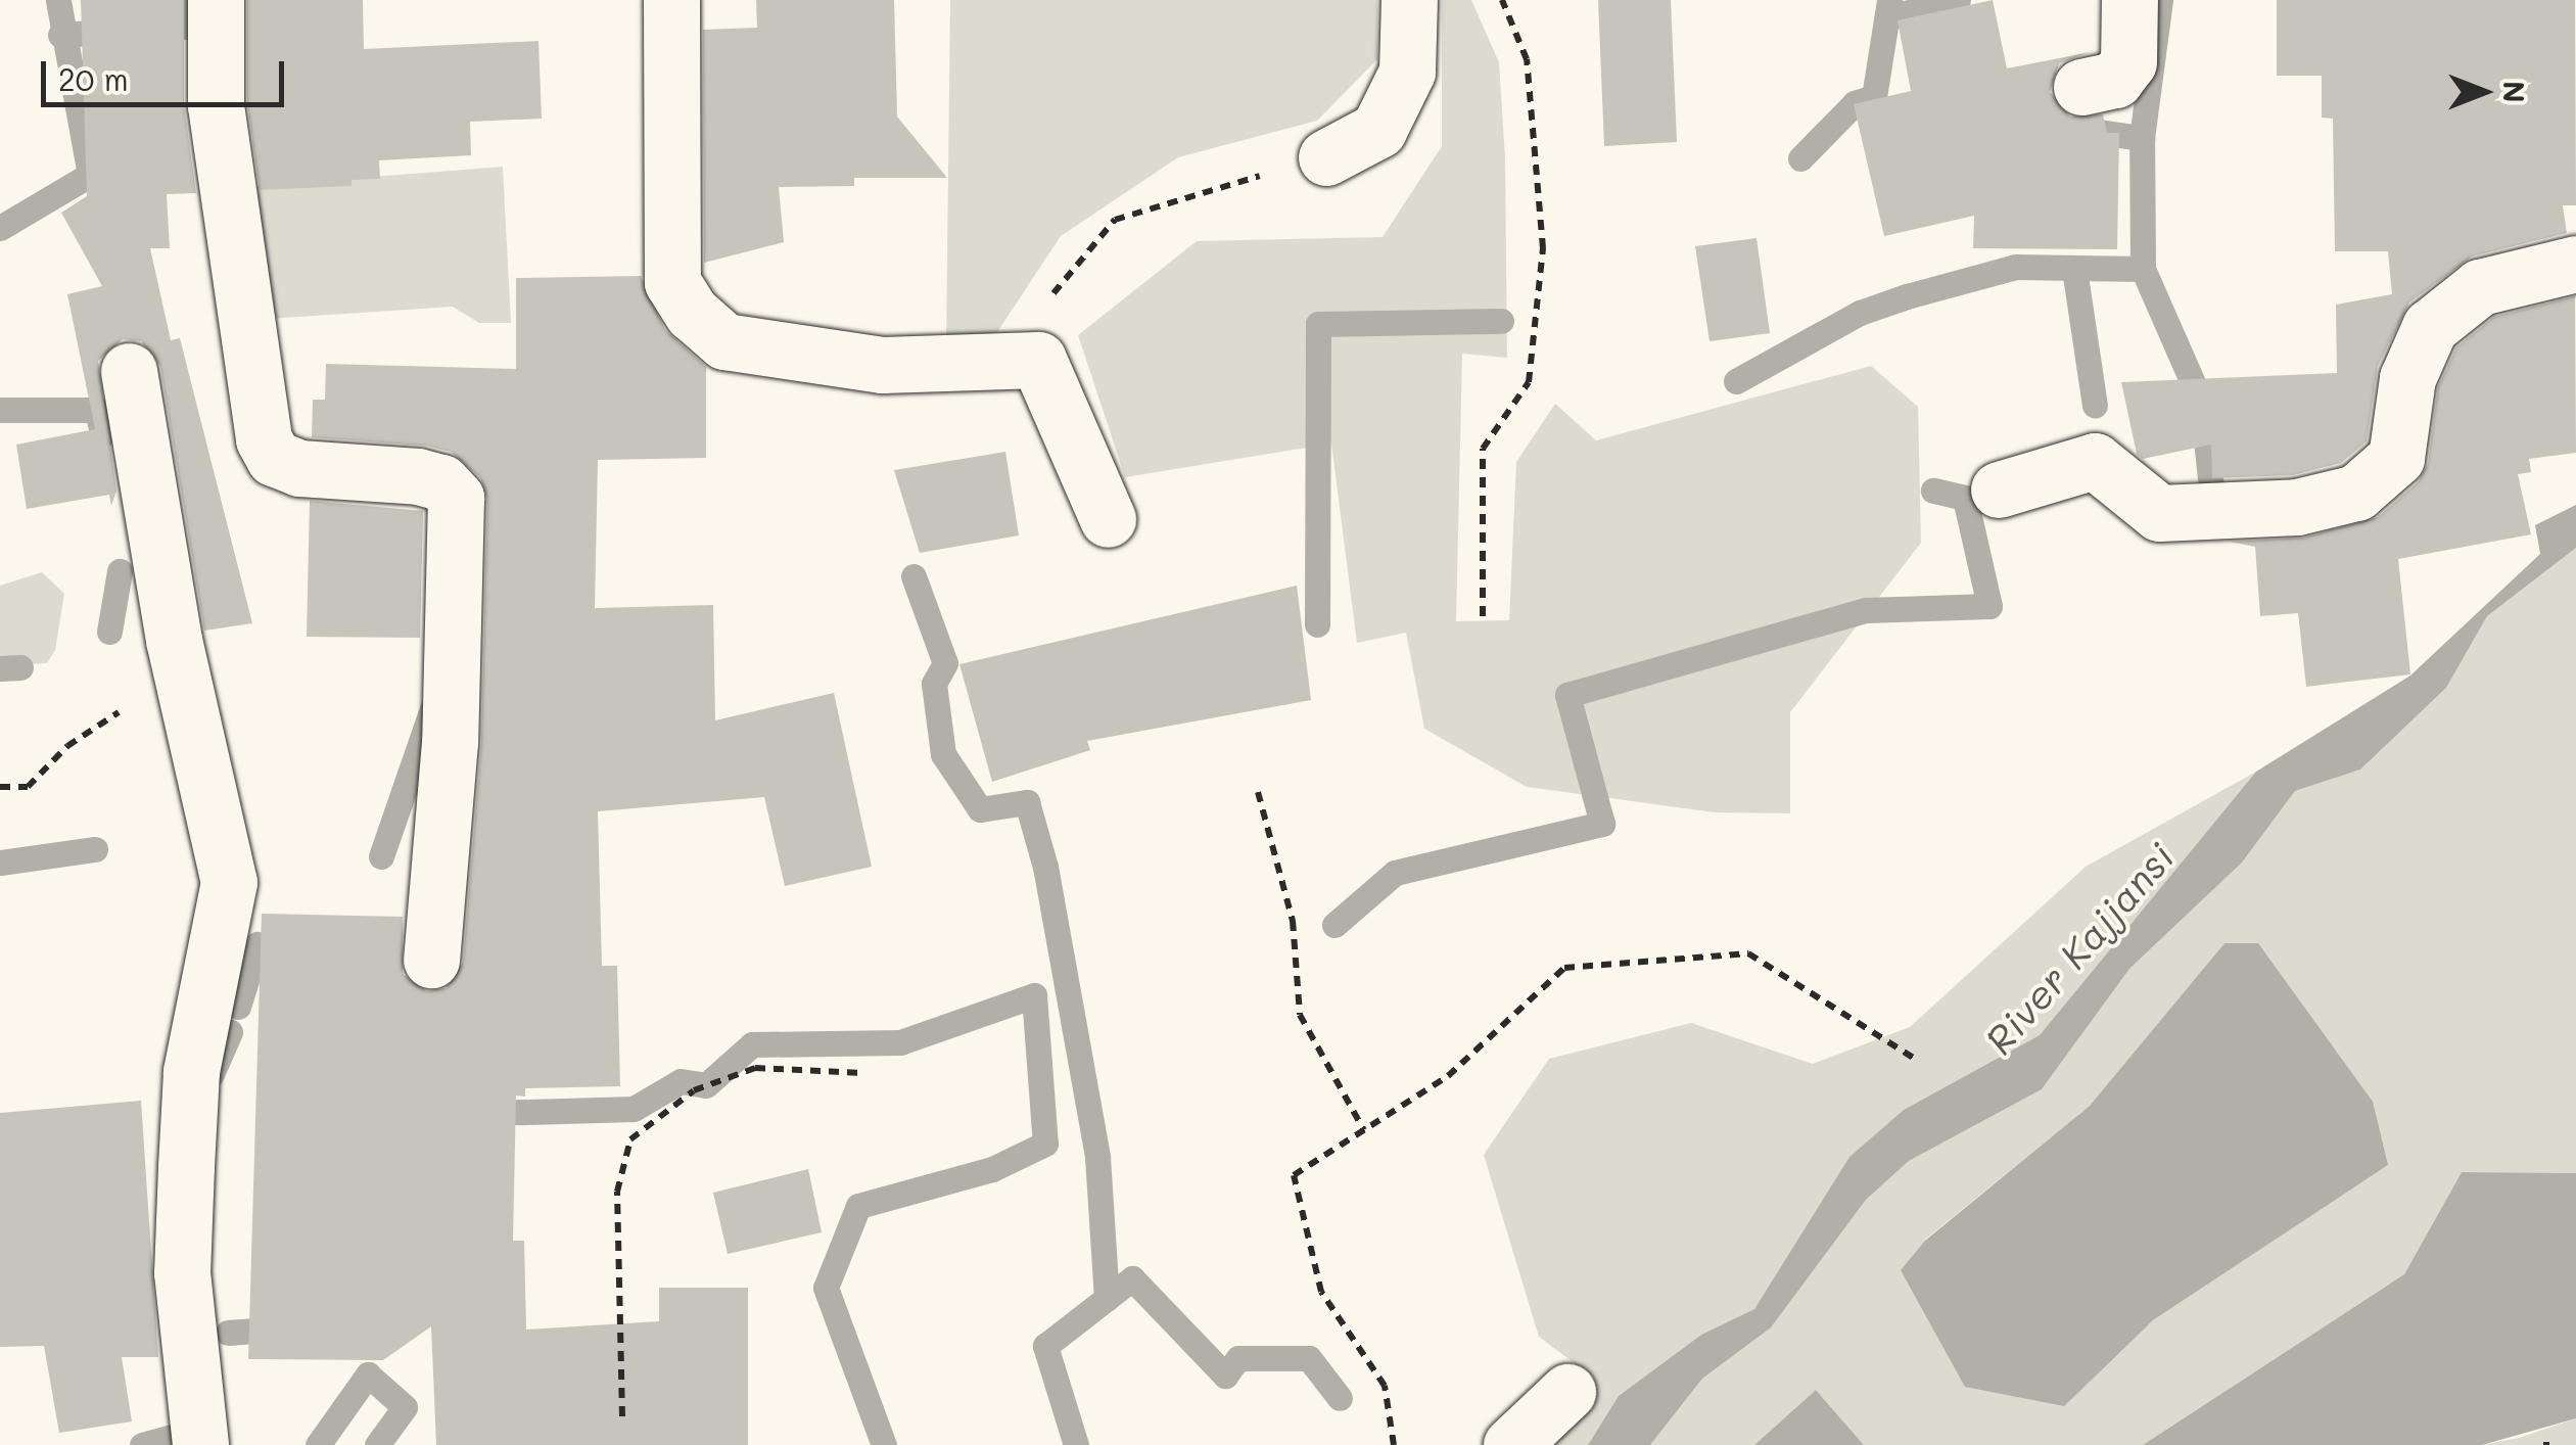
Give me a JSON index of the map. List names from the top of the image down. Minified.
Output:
{"water":["River Kajjansi"],"scale_bar":"20 m","north":"right"}
